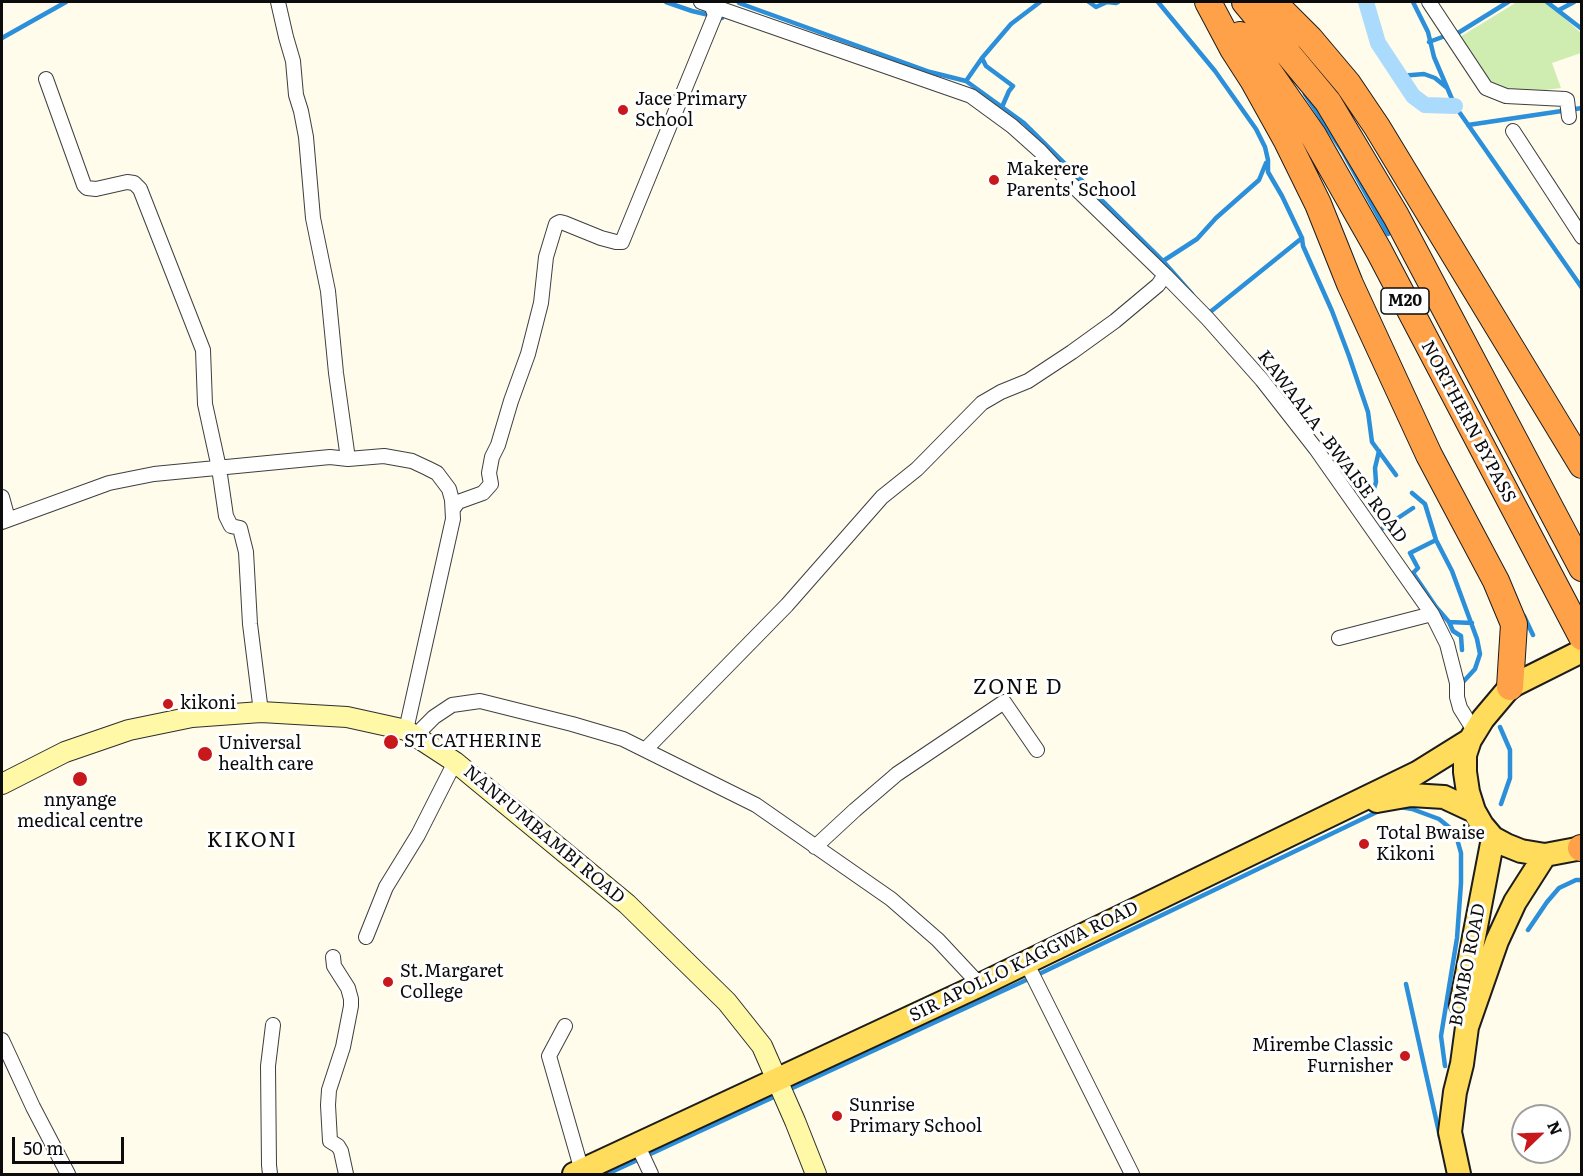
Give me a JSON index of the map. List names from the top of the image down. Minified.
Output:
{"streets":{"highway":["M20","NORTHERN BYPASS"],"main road":["SIR APOLLO KAGGWA ROAD","BOMBO ROAD"],"street":["KAWAALA - BWAISE ROAD","NANFUMBAMBI ROAD"]},"crossings":[["KAWAALA - BWAISE ROAD","SIR APOLLO KAGGWA ROAD"],["NANFUMBAMBI ROAD","SIR APOLLO KAGGWA ROAD"]],"districts":["ZONE D","KIKONI"],"places":["Jace Primary School","Makerere Parents' School","kikoni","ST CATHERINE","Universal health care","nnyange medical centre","Total Bwaise Kikoni","St.Margaret College","Mirembe Classic Furnisher","Sunrise Primary School"],"scale_bar":"50 m","north":"top right"}
